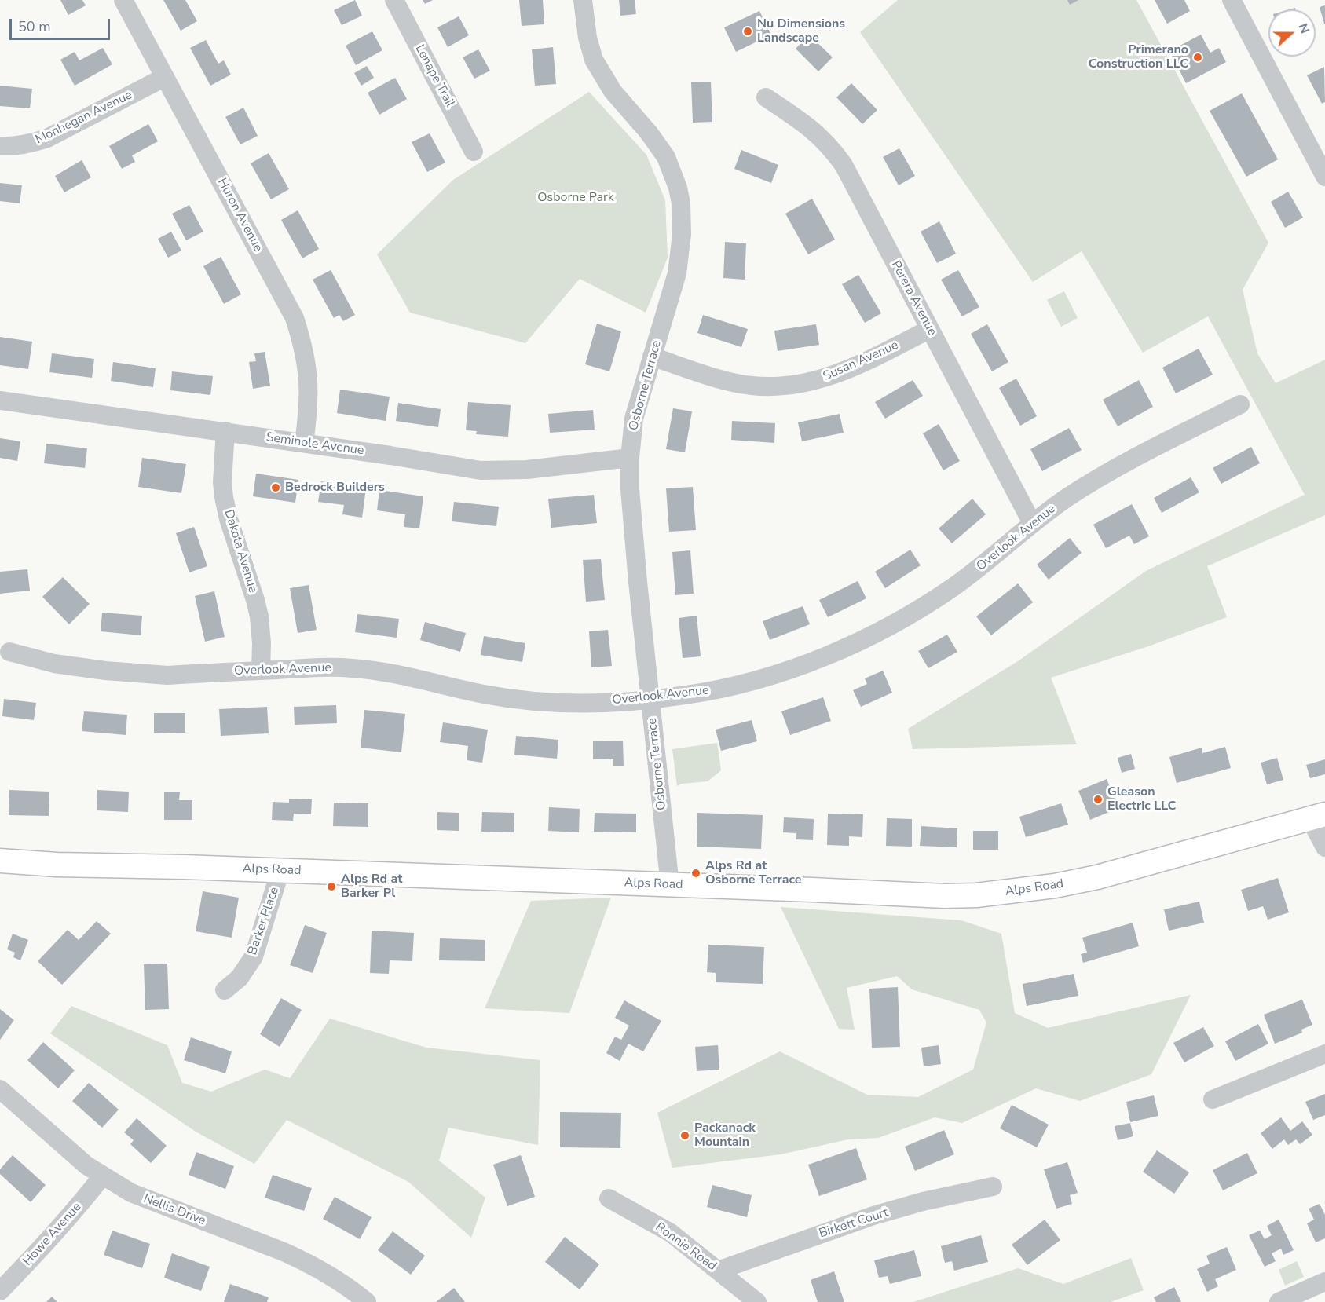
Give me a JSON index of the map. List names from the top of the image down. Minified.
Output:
{"streets":{"main road":["Alps Road"],"street":["Lenape Trail","Monhegan Avenue","Huron Avenue","Perera Avenue","Susan Avenue","Osborne Terrace","Seminole Avenue","Overlook Avenue","Dakota Avenue","Barker Place","Nellis Drive","Birkett Court","Howe Avenue","Ronnie Road"]},"crossings":[["Monhegan Avenue","Huron Avenue"],["Huron Avenue","Seminole Avenue"],["Perera Avenue","Susan Avenue"],["Perera Avenue","Overlook Avenue"],["Susan Avenue","Osborne Terrace"],["Osborne Terrace","Seminole Avenue"],["Osborne Terrace","Overlook Avenue"],["Osborne Terrace","Alps Road"],["Seminole Avenue","Dakota Avenue"],["Overlook Avenue","Dakota Avenue"],["Alps Road","Barker Place"],["Nellis Drive","Howe Avenue"],["Birkett Court","Ronnie Road"]],"parks":["Osborne Park"],"places":["Nu Dimensions Landscape","Primerano Construction LLC","Bedrock Builders","Gleason Electric LLC","Alps Rd at Osborne Terrace","Alps Rd at Barker Pl","Packanack Mountain"],"scale_bar":"50 m","north":"right"}
